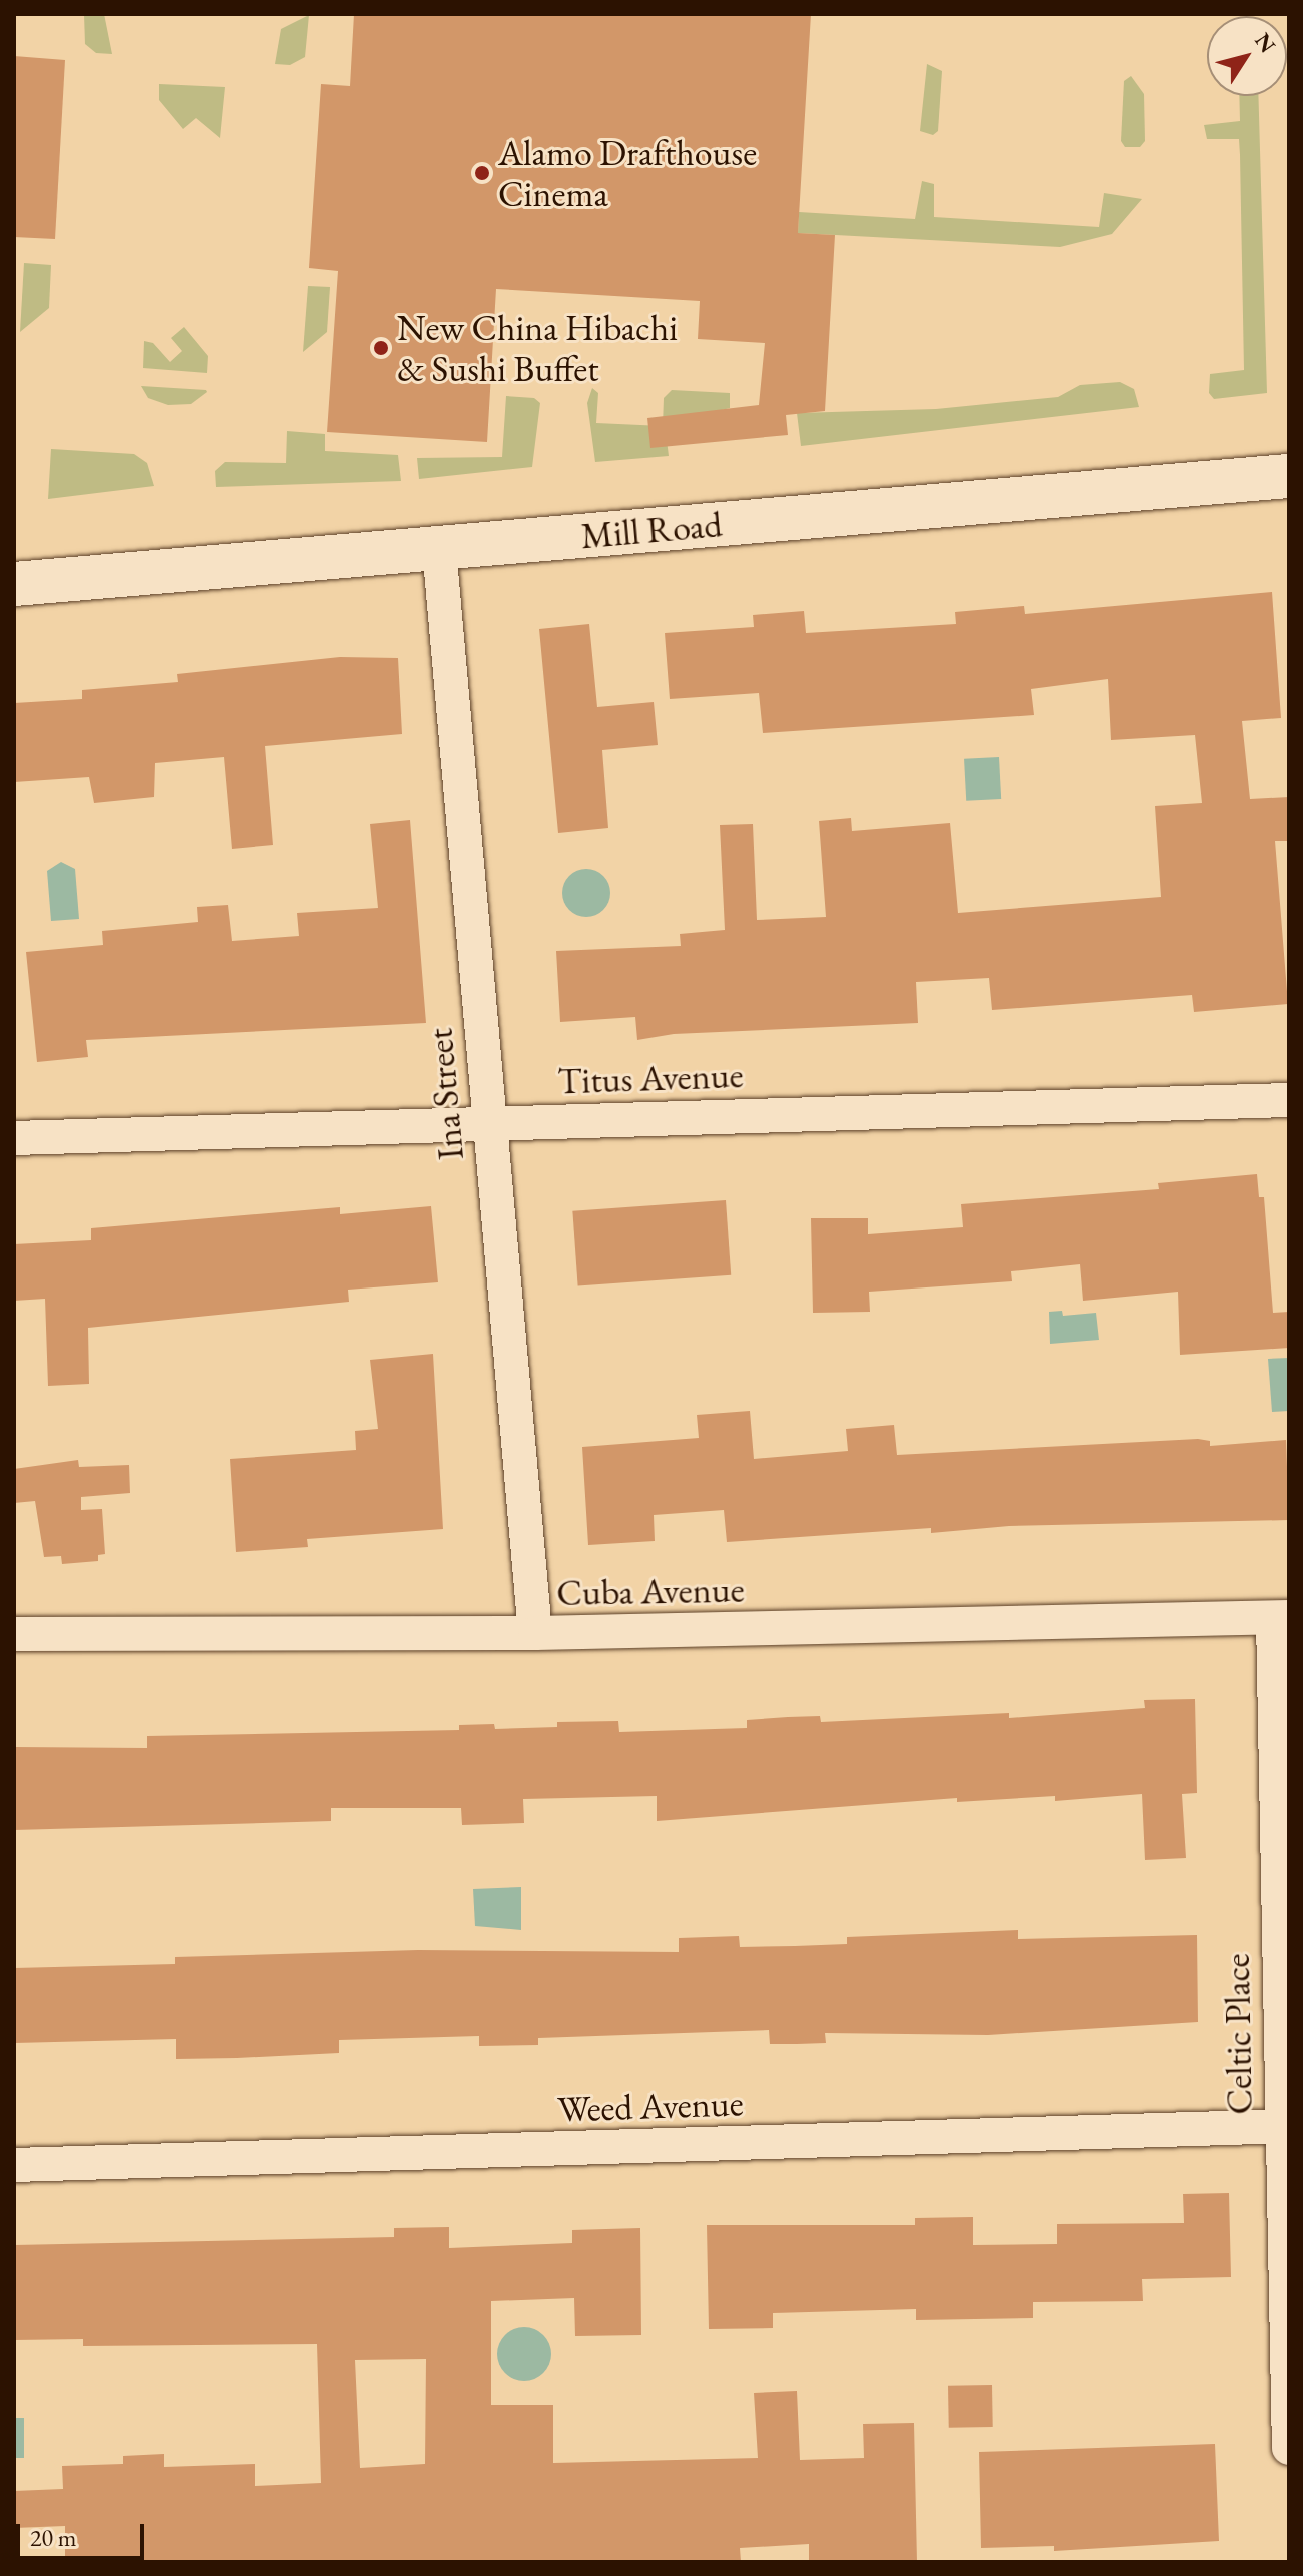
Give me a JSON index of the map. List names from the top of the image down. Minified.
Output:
{"streets":{"street":["Mill Road","Titus Avenue","Ina Street","Cuba Avenue","Celtic Place","Weed Avenue"]},"crossings":[["Mill Road","Ina Street"],["Titus Avenue","Ina Street"],["Ina Street","Cuba Avenue"],["Cuba Avenue","Celtic Place"],["Celtic Place","Weed Avenue"]],"places":["Alamo Drafthouse Cinema","New China Hibachi & Sushi Buffet"],"scale_bar":"20 m","north":"top right"}
